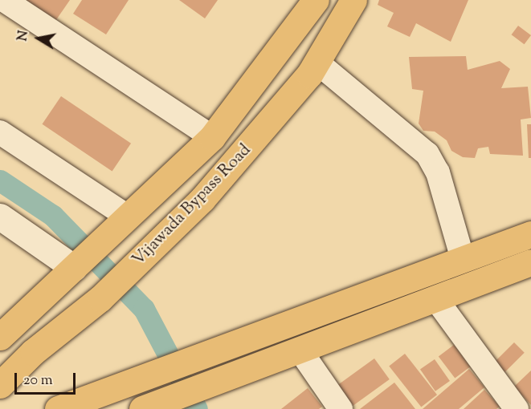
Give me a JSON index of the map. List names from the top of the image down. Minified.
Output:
{"streets":{"main road":["Vijawada Bypass Road"]},"scale_bar":"20 m","north":"left"}
